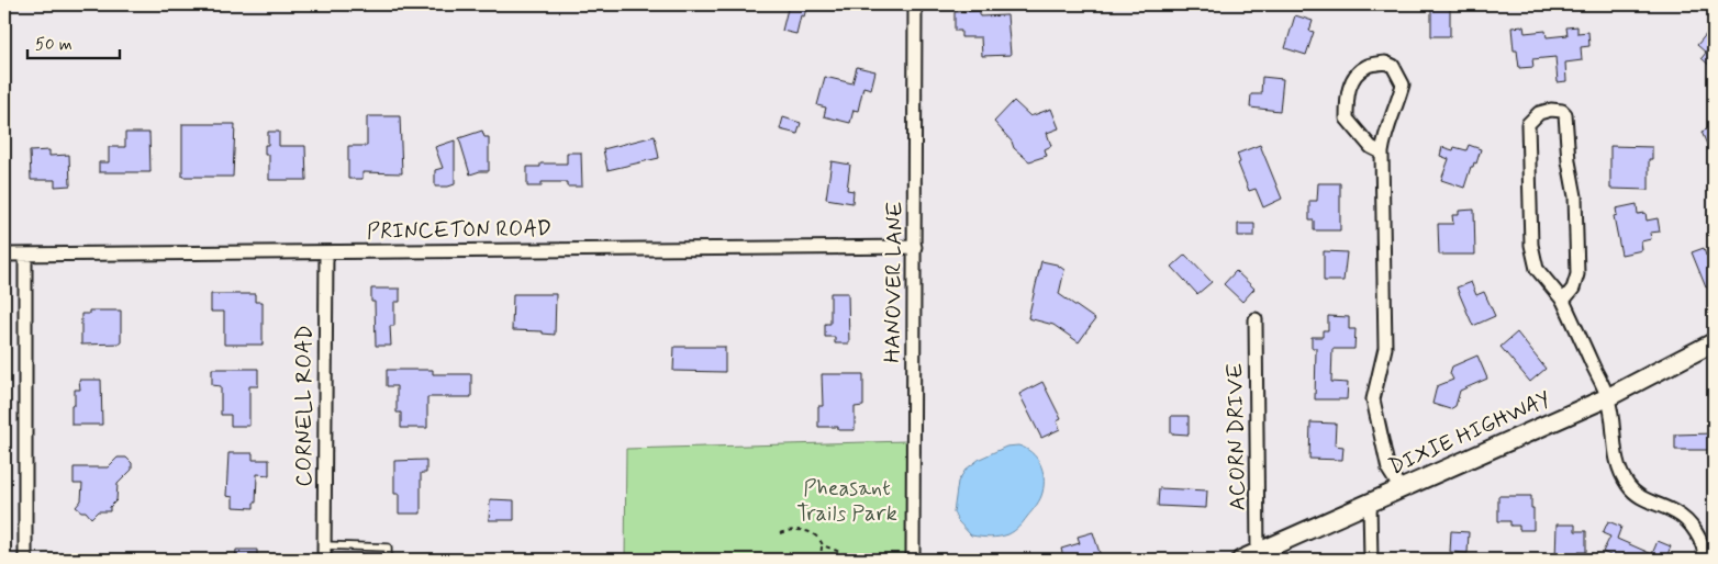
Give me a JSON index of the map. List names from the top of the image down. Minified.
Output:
{"streets":{"main road":["DIXIE HIGHWAY"],"street":["PRINCETON ROAD","HANOVER LANE","CORNELL ROAD","ACORN DRIVE"]},"crossings":[["PRINCETON ROAD","HANOVER LANE"],["PRINCETON ROAD","CORNELL ROAD"],["DIXIE HIGHWAY","ACORN DRIVE"]],"parks":["Pheasant Trails Park"],"scale_bar":"50 m"}
